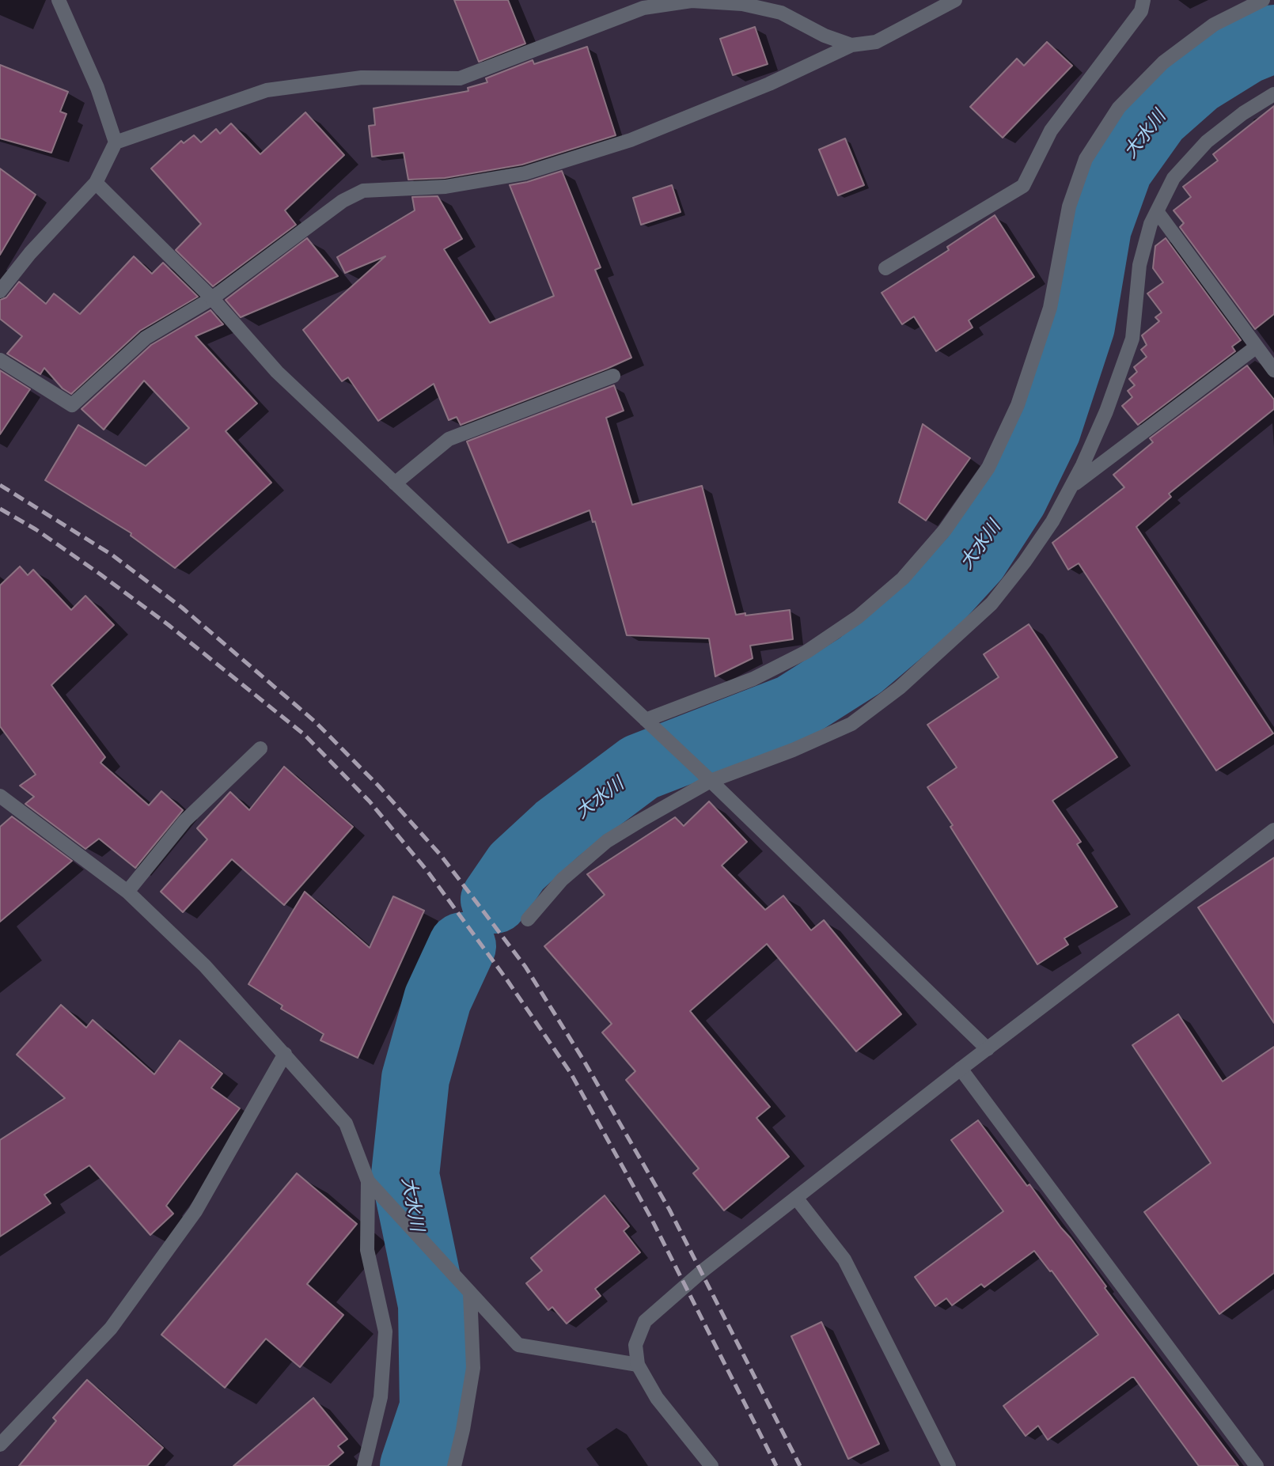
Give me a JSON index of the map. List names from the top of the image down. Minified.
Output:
{"water":["大水川"]}
